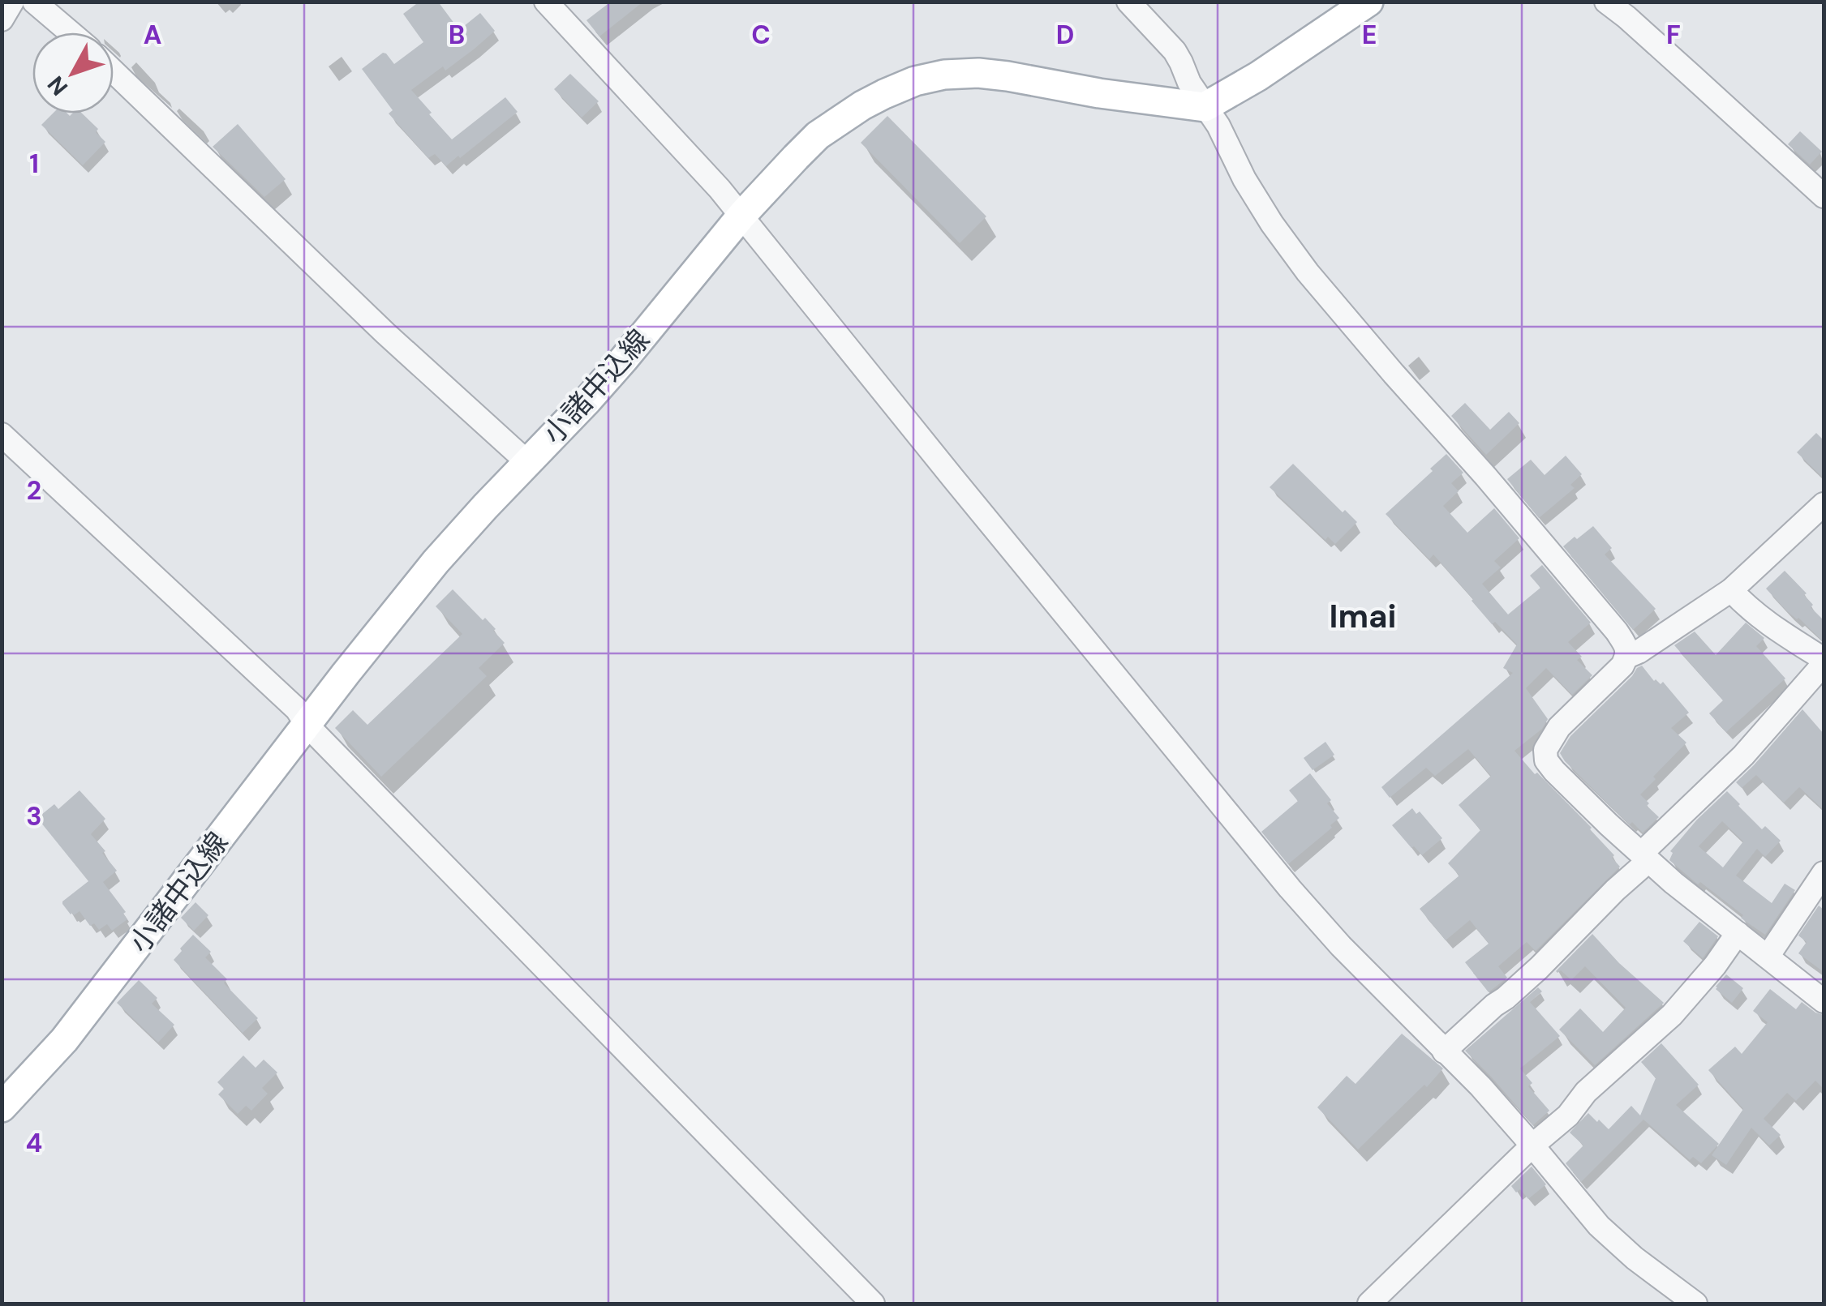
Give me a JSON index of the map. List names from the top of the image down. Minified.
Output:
{"streets":{"main road":["小諸中込線"]},"districts":["Imai"],"north":"bottom left","grid":{"columns":["A","B","C","D","E","F"],"rows":["1","2","3","4"]}}
